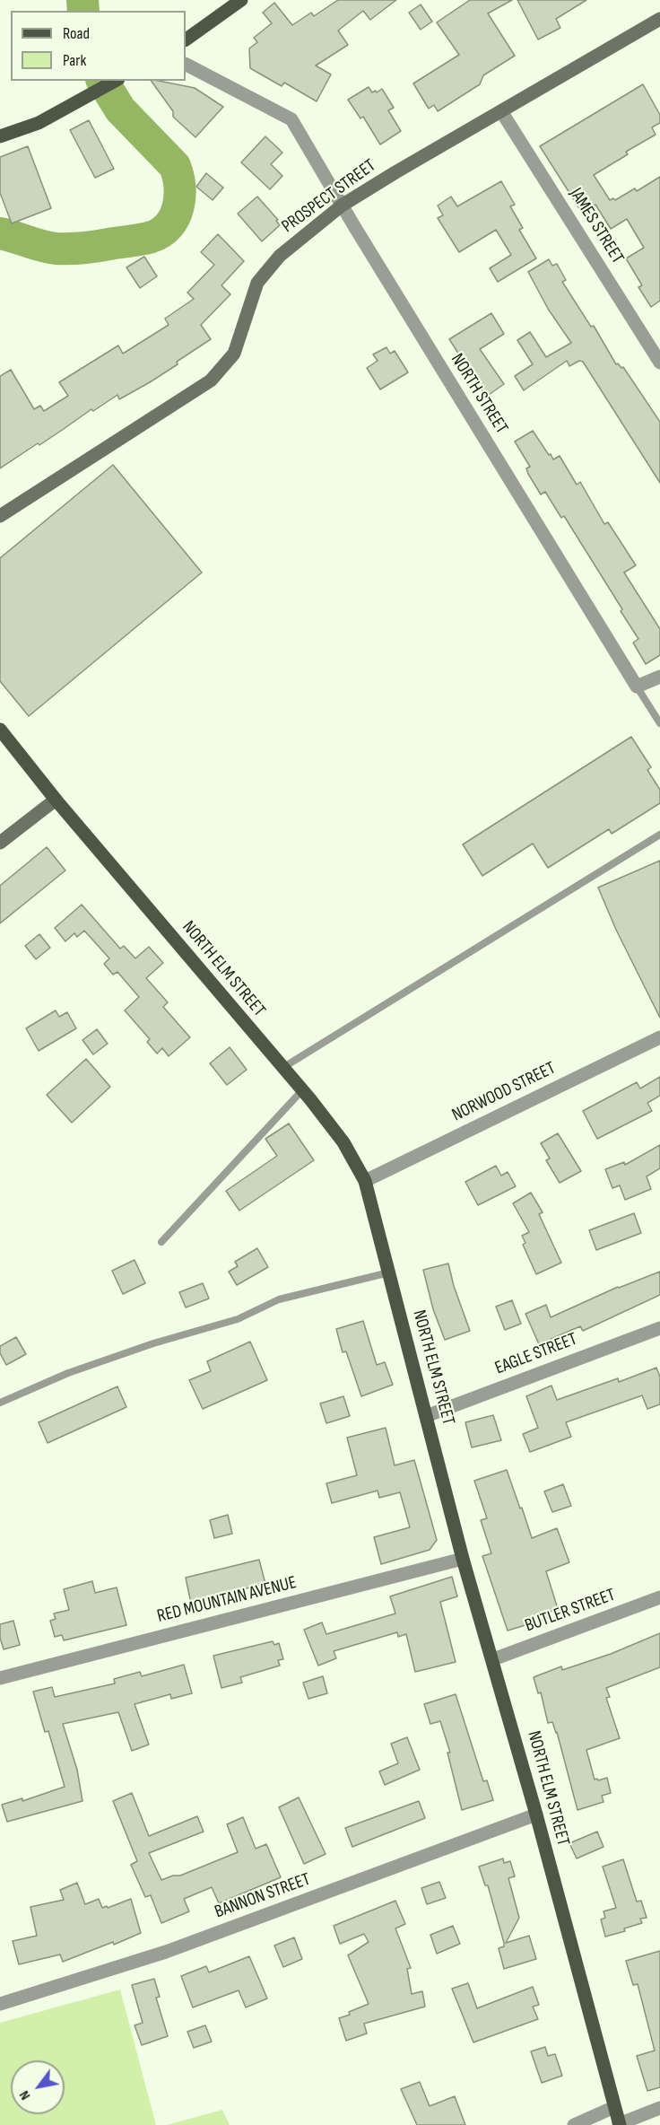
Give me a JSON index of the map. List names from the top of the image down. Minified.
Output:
{"streets":{"main road":["PROSPECT STREET","NORTH ELM STREET"],"street":["JAMES STREET","NORTH STREET","NORWOOD STREET","EAGLE STREET","RED MOUNTAIN AVENUE","BUTLER STREET","BANNON STREET"]},"crossings":[["PROSPECT STREET","JAMES STREET"],["PROSPECT STREET","NORTH STREET"],["NORTH ELM STREET","NORWOOD STREET"],["NORTH ELM STREET","EAGLE STREET"],["NORTH ELM STREET","RED MOUNTAIN AVENUE"],["NORTH ELM STREET","BUTLER STREET"],["NORTH ELM STREET","BANNON STREET"]],"legend":["Road","Park"],"north":"bottom left"}
